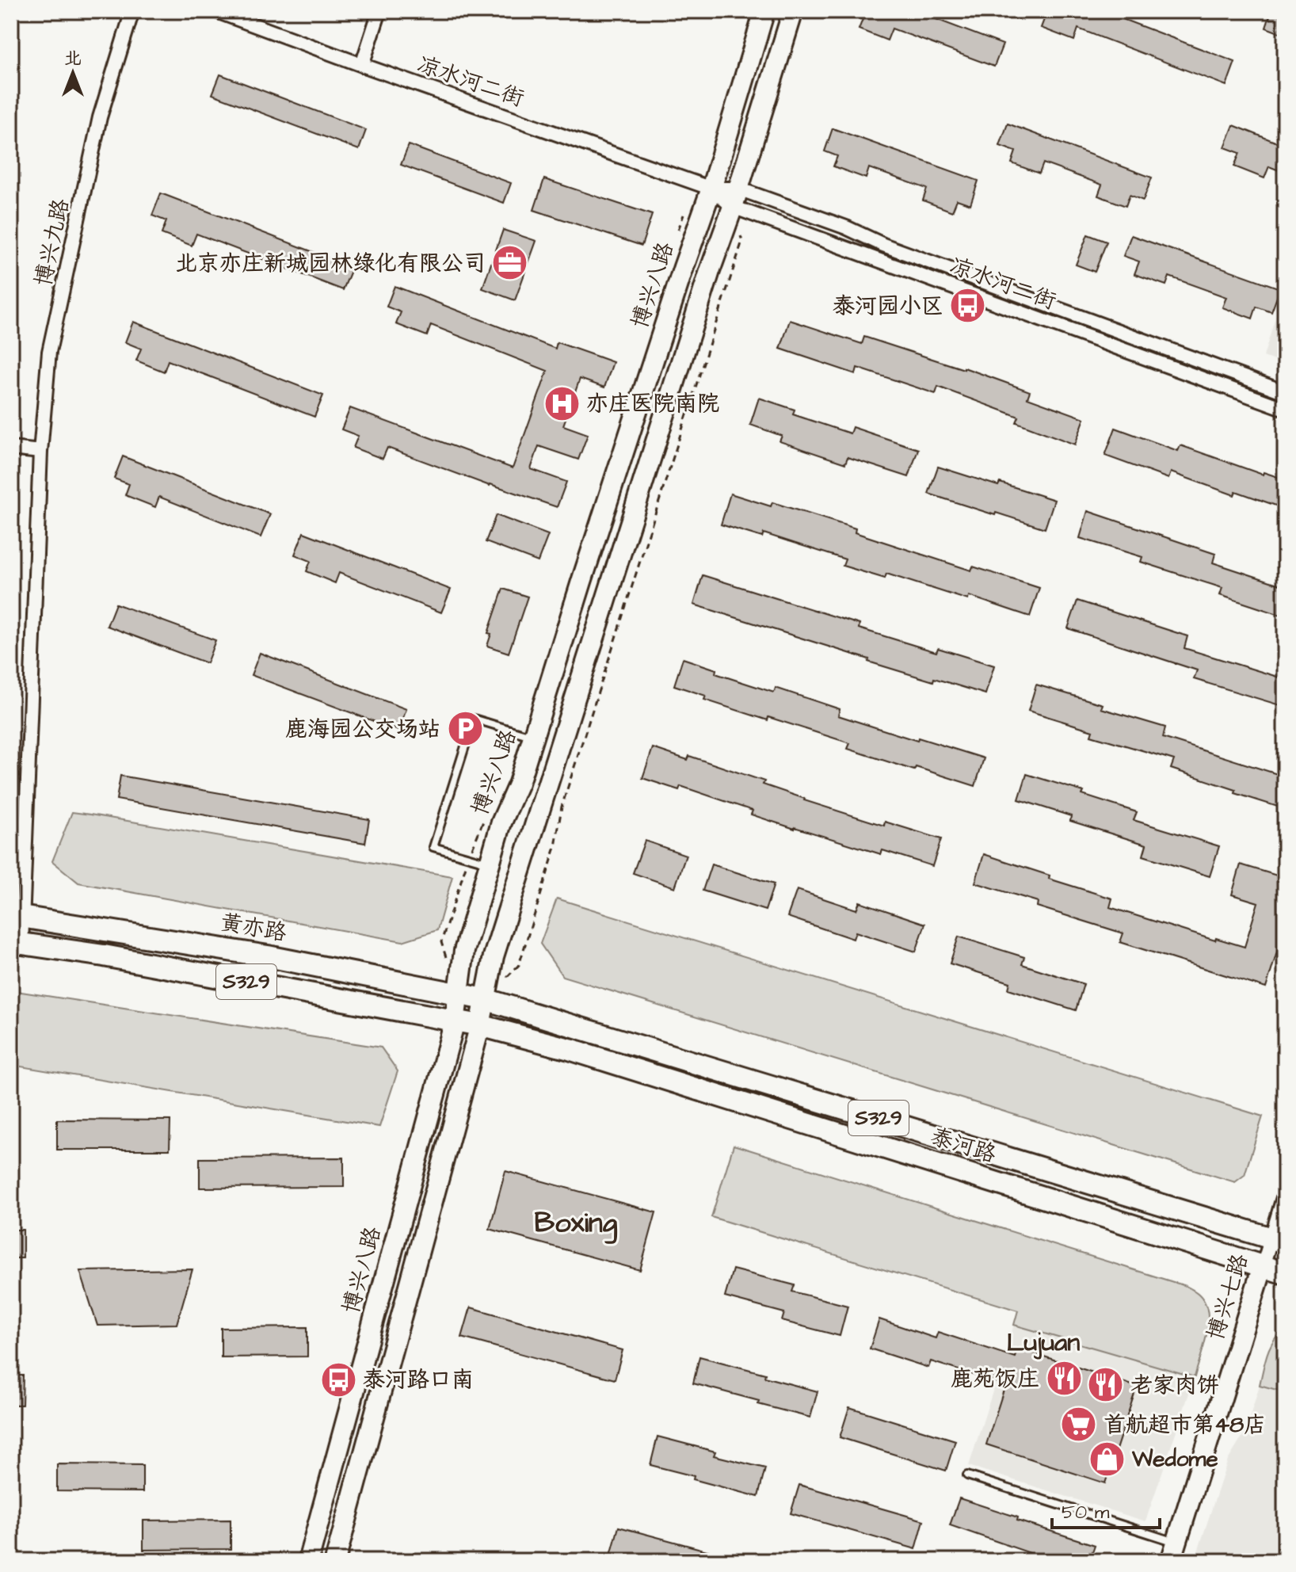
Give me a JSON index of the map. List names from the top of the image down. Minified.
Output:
{"streets":{"main road":["黄亦路","S329","泰河路"],"street":["凉水河二街","博兴九路","博兴八路","博兴七路"]},"crossings":[["凉水河二街","博兴八路"],["博兴九路","黄亦路"],["博兴九路","S329"],["博兴八路","黄亦路"],["博兴八路","S329"],["黄亦路","泰河路"],["S329","泰河路"],["泰河路","博兴七路"]],"districts":["Boxing","Lujuan"],"places":{"office":["北京亦庄新城园林绿化有限公司"],"bus stop":["泰河园小区","泰河路口南"],"hospital":["亦庄医院南院"],"parking":["鹿海园公交场站"],"restaurant":["鹿苑饭庄","老家肉饼"],"supermarket":["首航超市第48店"],"shop":["Wedome"]},"scale_bar":"50 m","north":"top"}
